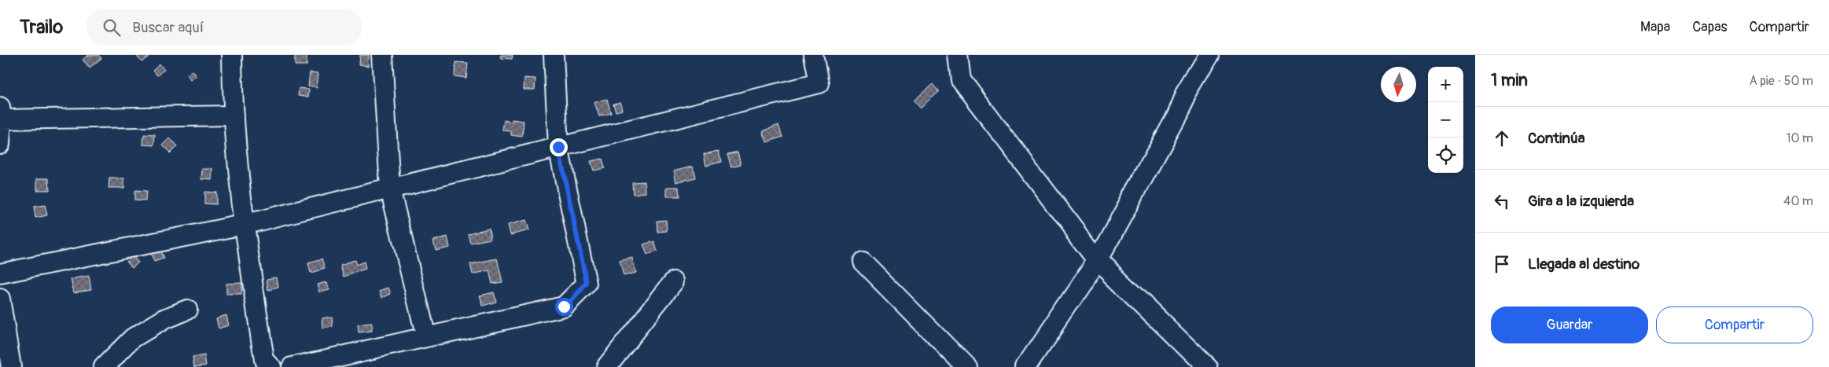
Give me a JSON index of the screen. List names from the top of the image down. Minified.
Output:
{"north":"bottom","page":{"header":"Trailo","search":"Buscar aquí","nav":["Mapa","Capas","Compartir"],"heading":["1 min","A pie · 50 m"],"map_buttons":["+","−"],"list":[["Continúa","10 m"],["Gira a la izquierda","40 m"],"Llegada al destino"],"buttons":["Guardar","Compartir"]}}
